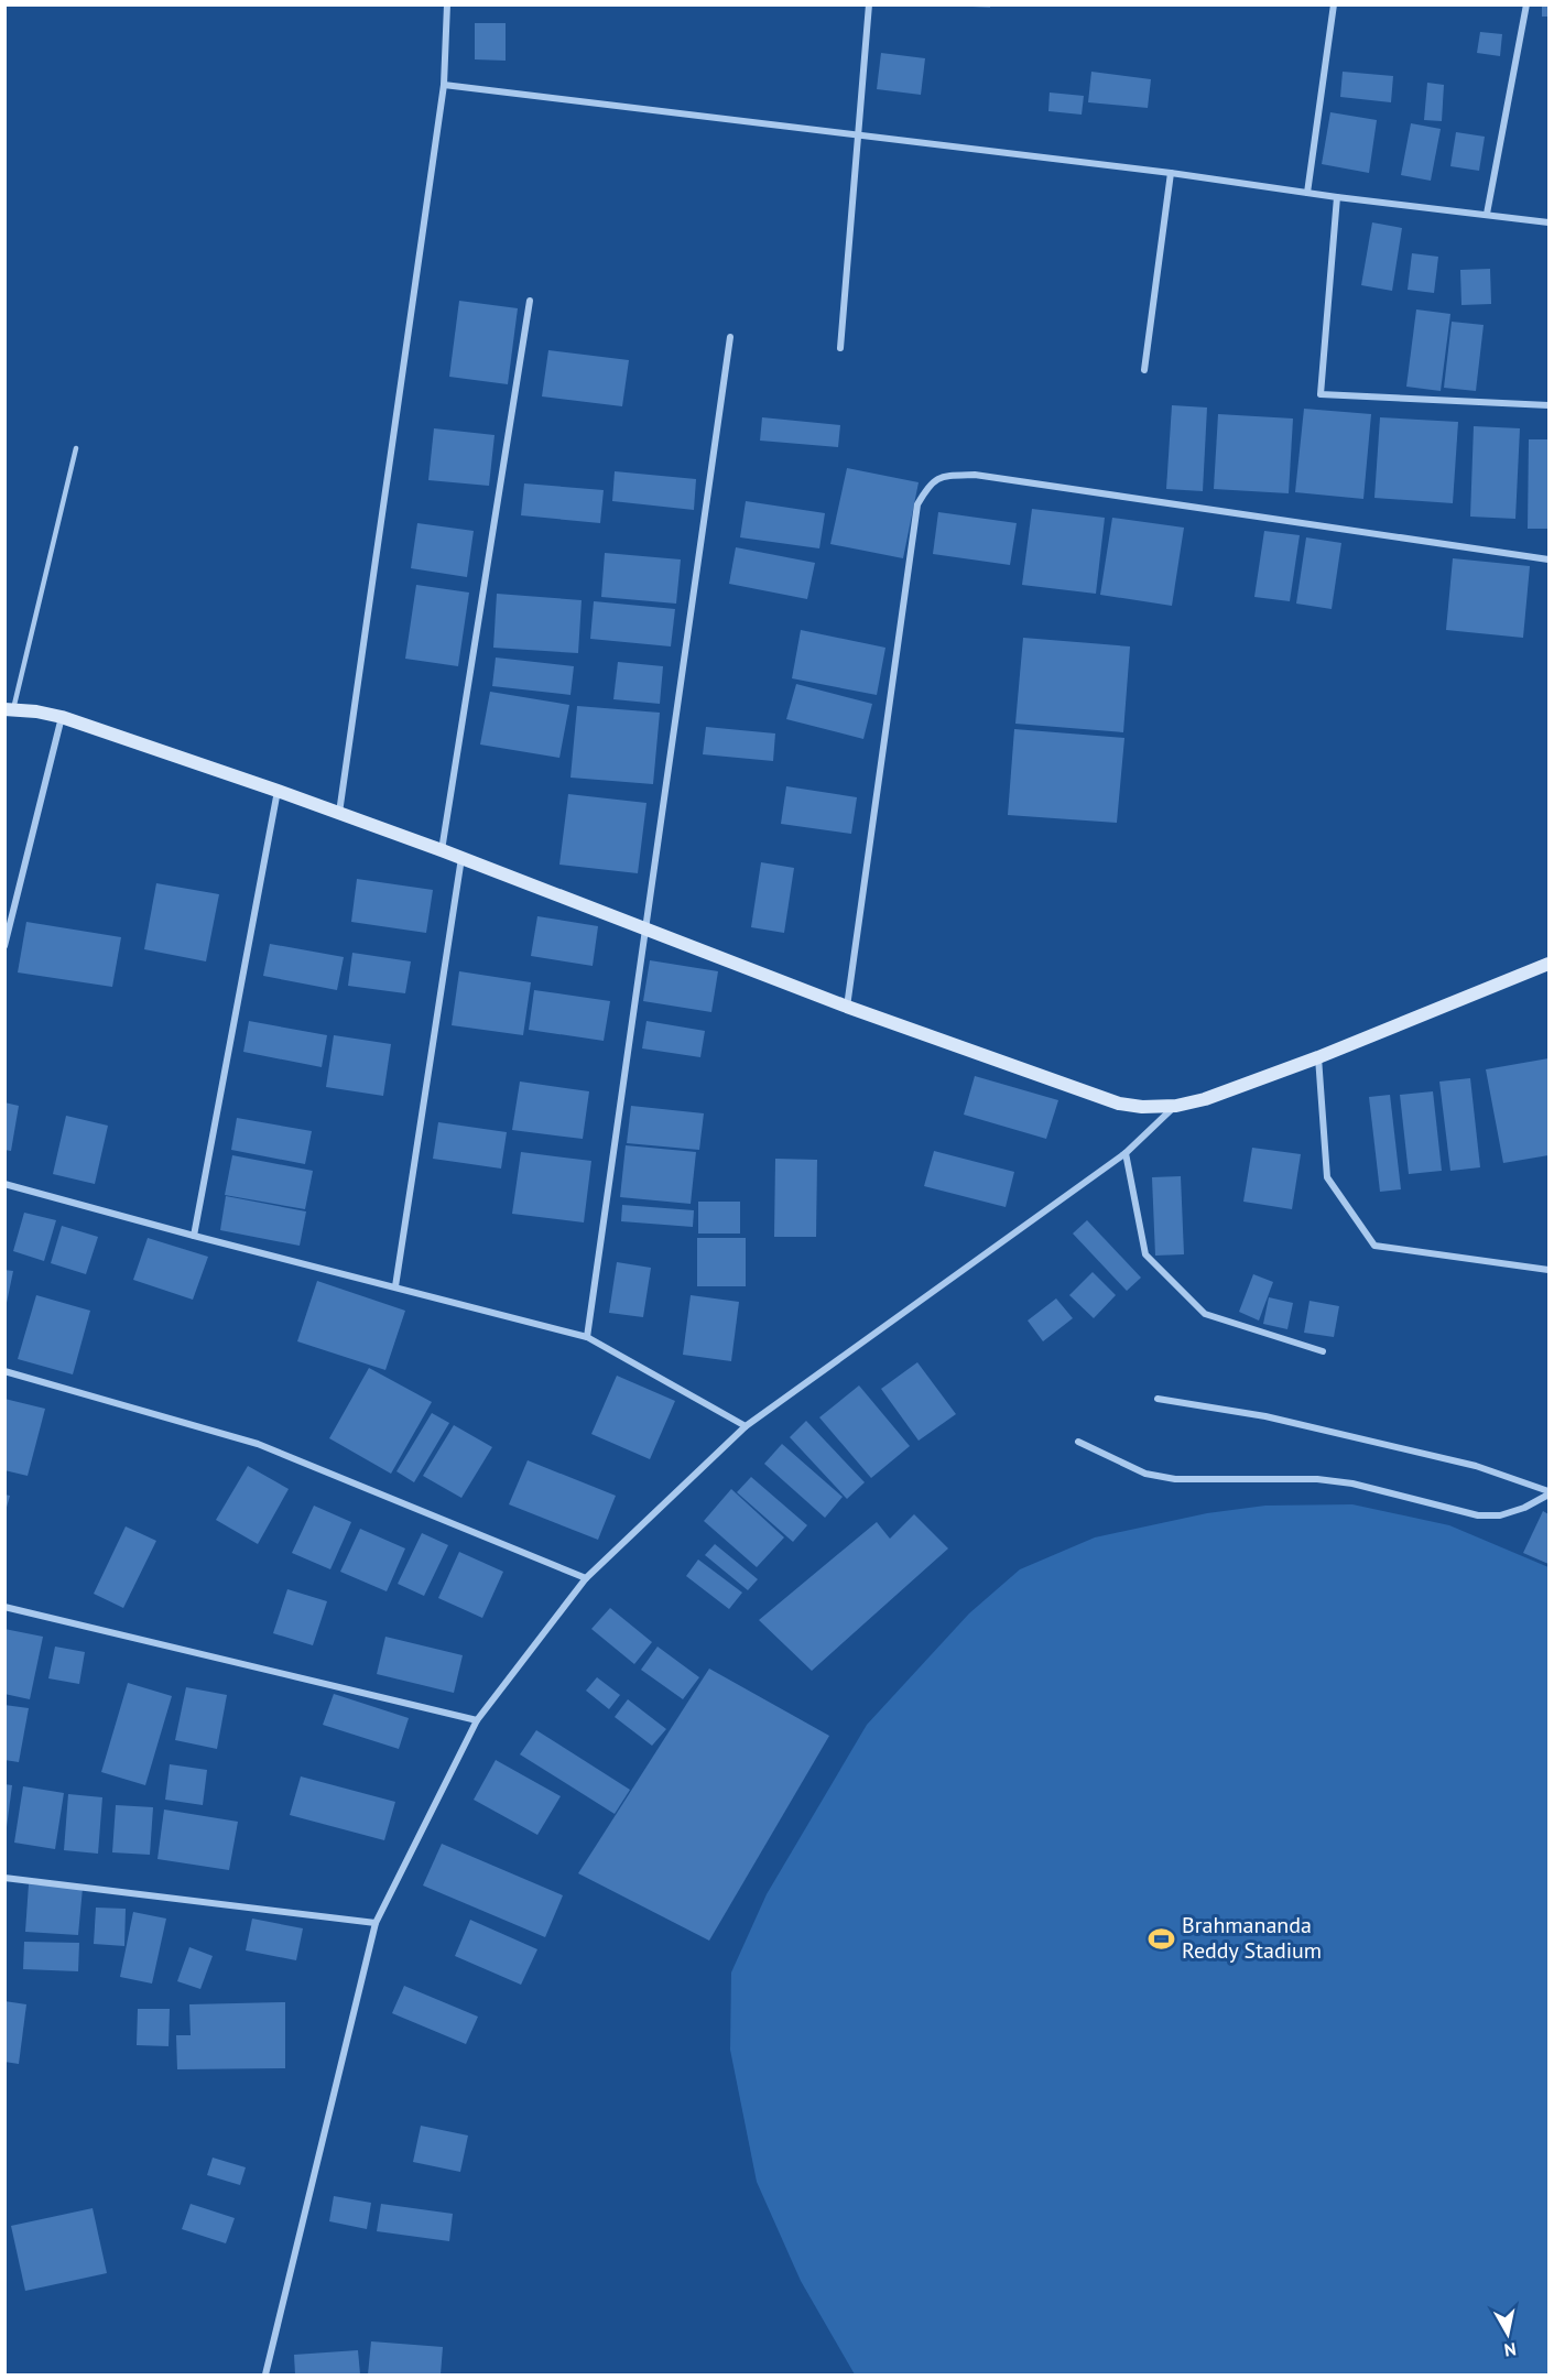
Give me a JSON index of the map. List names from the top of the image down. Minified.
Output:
{"places":{"sports":["Brahmananda Reddy Stadium"]},"north":"bottom"}
